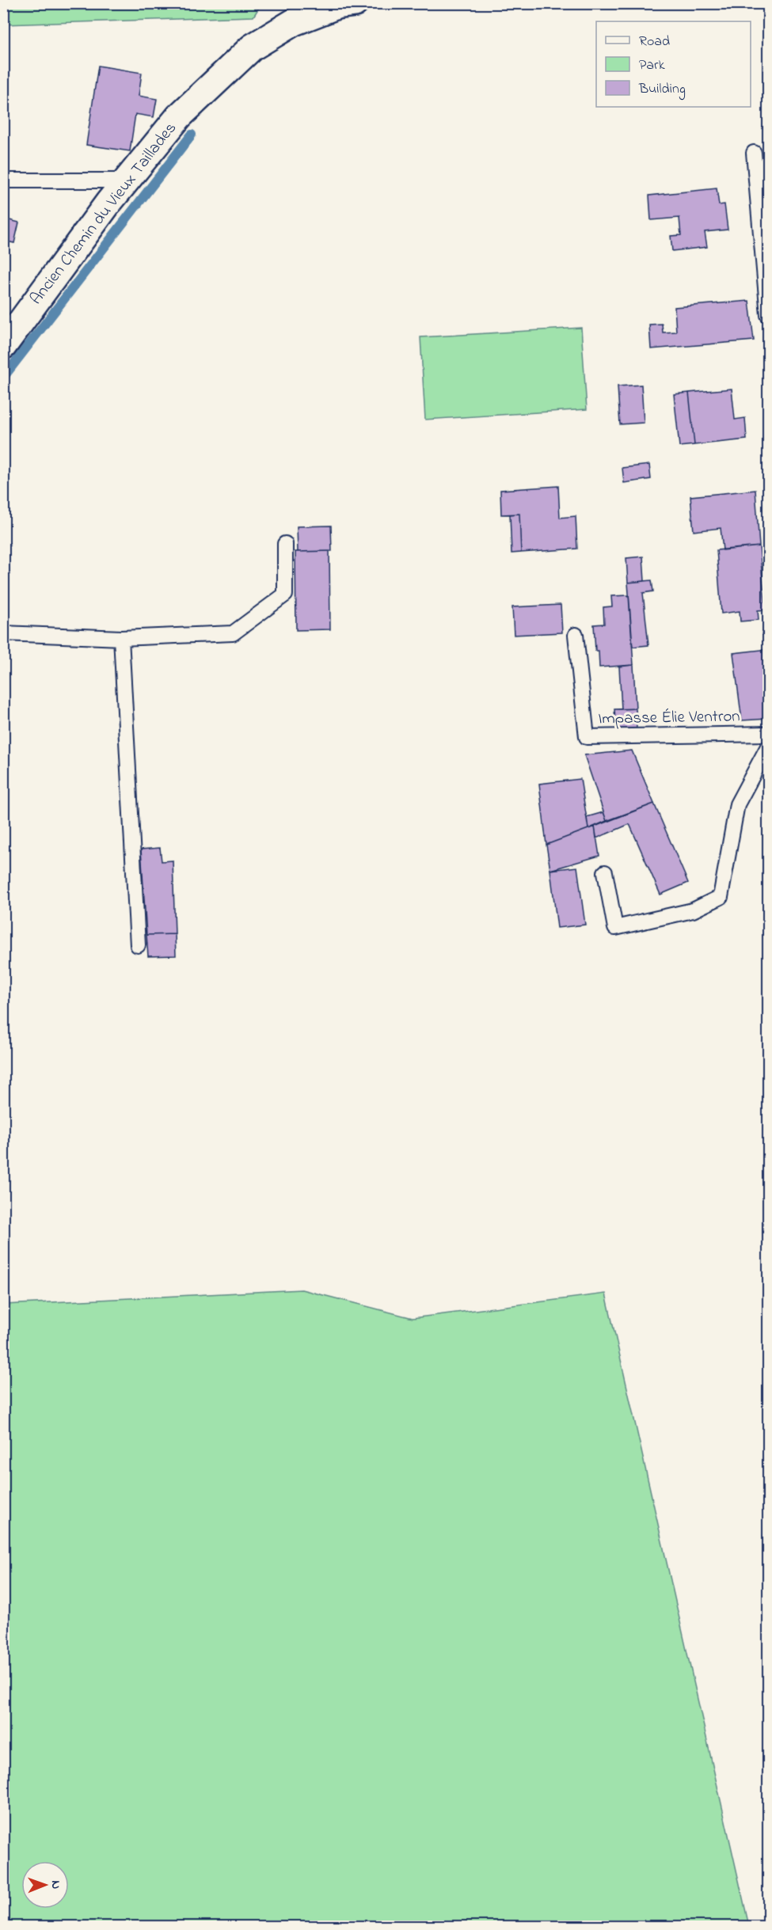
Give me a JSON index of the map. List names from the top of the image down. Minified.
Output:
{"streets":{"street":["Ancien Chemin du Vieux Taillades"],"lane":["Impasse Élie Ventron"]},"legend":["Road","Park","Building"],"north":"right"}
